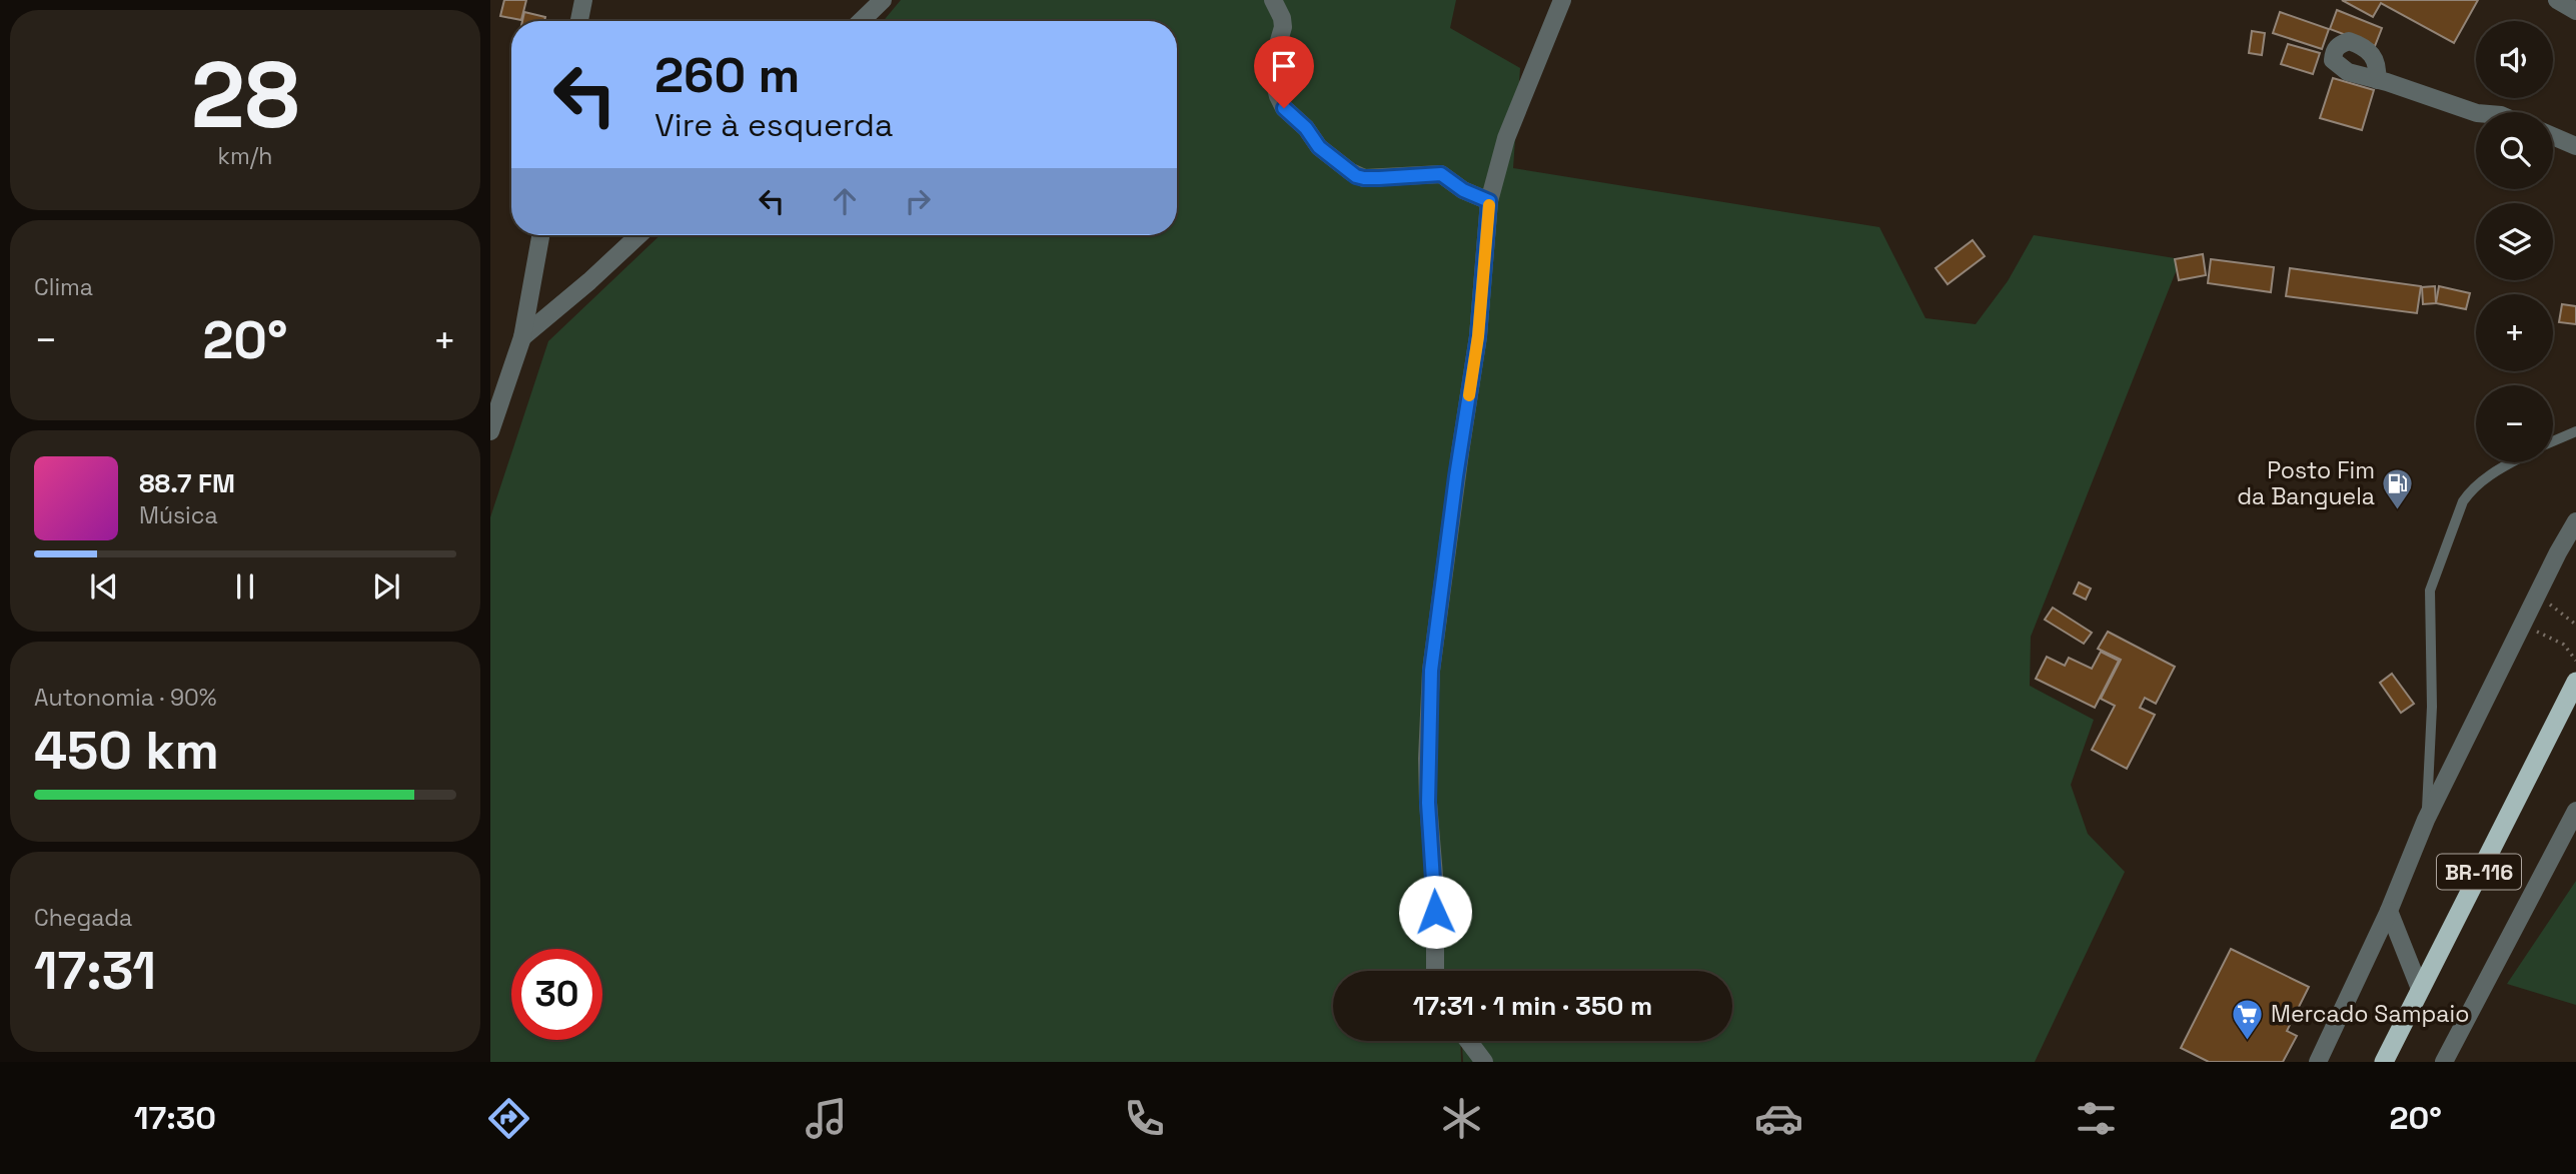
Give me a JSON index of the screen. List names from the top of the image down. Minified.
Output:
{"streets":{"highway":["BR-116"]},"places":{"fuel station":["Posto Fim da Banguela"],"supermarket":["Mercado Sampaio"]},"page":{"tile":[["28","km/h"],"Clima",["Autonomia · 90%","450 km"],["Chegada","17:31"]],"map_buttons":["+","−"],"turn":["260 m","Vire à esquerda"],"heat":["−","20°","+"],"song":["88.7 FM","Música"],"limit":"30","trip":"17:31 · 1 min · 350 m","tabs":["17:30","20°"]}}
